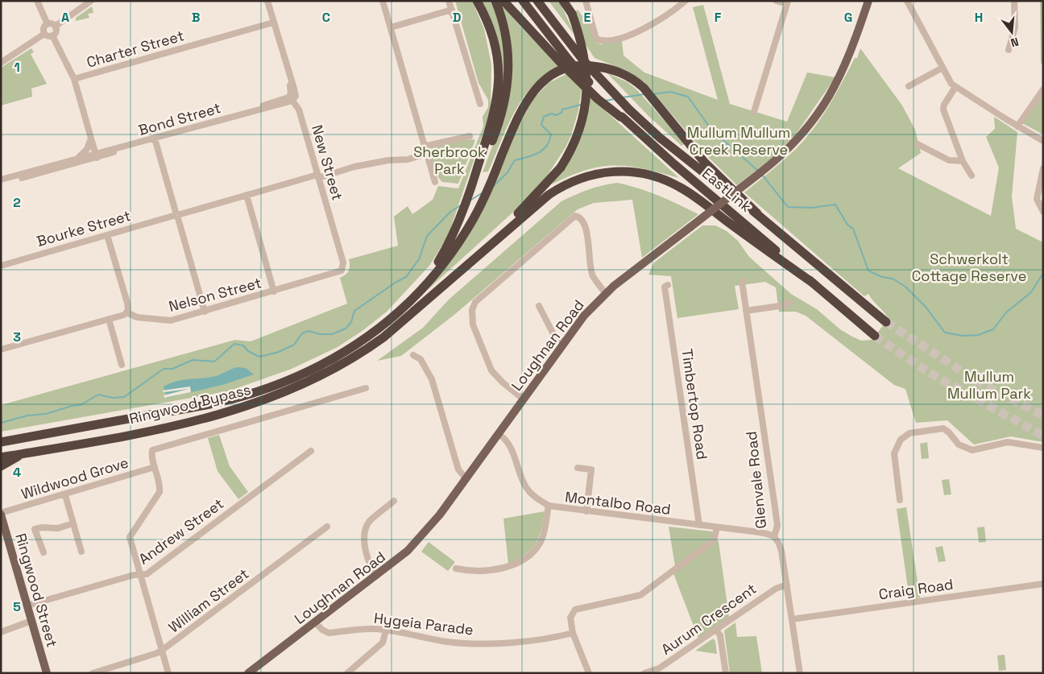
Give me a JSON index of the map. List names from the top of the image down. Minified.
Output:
{"streets":{"highway":["EastLink","Ringwood Bypass"],"main road":["Loughnan Road","Ringwood Street"],"street":["Charter Street","Bond Street","New Street","Bourke Street","Nelson Street","Timbertop Road","Wildwood Grove","Glenvale Road","Montalbo Road","Andrew Street","Craig Road","William Street","Aurum Crescent","Hygeia Parade"]},"crossings":[["Charter Street","New Street"],["Bond Street","New Street"],["New Street","Bourke Street"],["New Street","Nelson Street"],["Loughnan Road","Montalbo Road"],["Loughnan Road","Hygeia Parade"],["Timbertop Road","Montalbo Road"],["Wildwood Grove","Ringwood Street"],["Glenvale Road","Montalbo Road"],["Glenvale Road","Craig Road"],["Glenvale Road","Aurum Crescent"],["Andrew Street","Ringwood Street"]],"parks":["Mullum Mullum Creek Reserve","Sherbrook Park","Schwerkolt Cottage Reserve","Mullum Mullum Park"],"north":"bottom","grid":{"columns":["A","B","C","D","E","F","G","H"],"rows":["1","2","3","4","5"]}}
